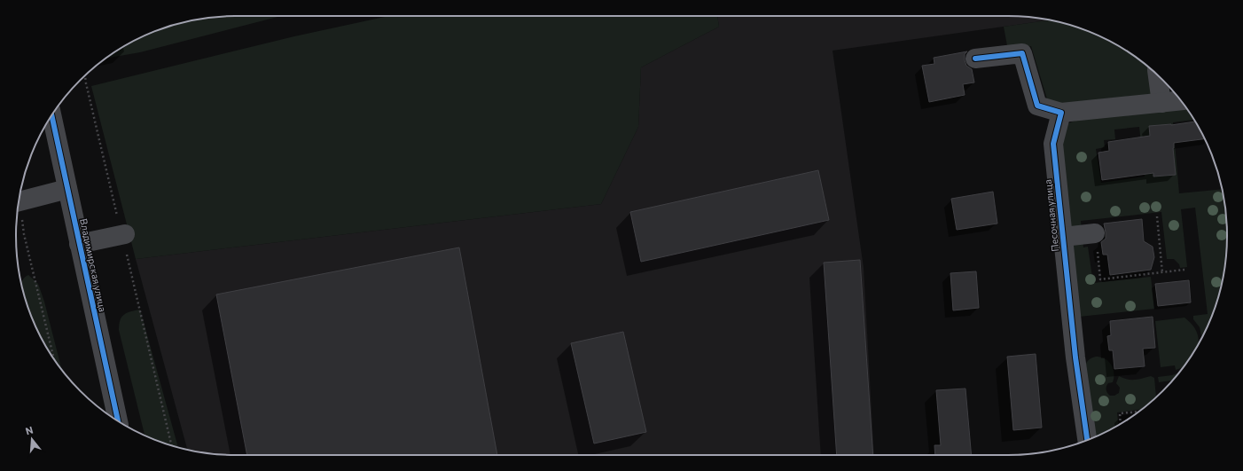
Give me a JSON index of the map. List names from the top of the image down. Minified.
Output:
{"streets":{"street":["Песочная улица","Владимирская улица"]},"north":"top"}
